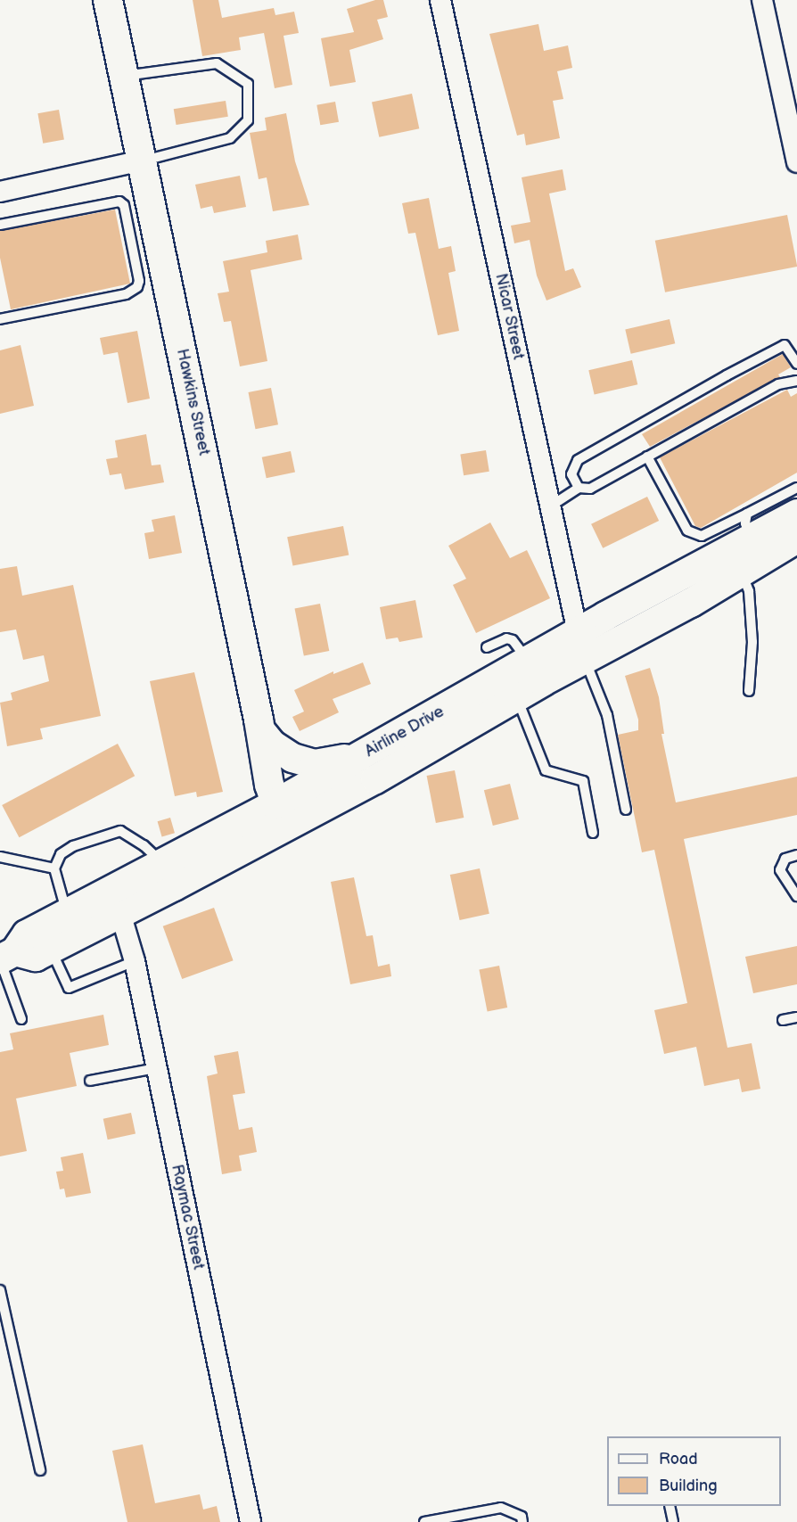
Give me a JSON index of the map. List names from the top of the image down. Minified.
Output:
{"streets":{"main road":["Hawkins Street","Airline Drive"],"street":["Nicar Street","Raymac Street"]},"crossings":[["Nicar Street","Airline Drive"],["Hawkins Street","Airline Drive"],["Airline Drive","Raymac Street"]],"legend":["Road","Building"]}
